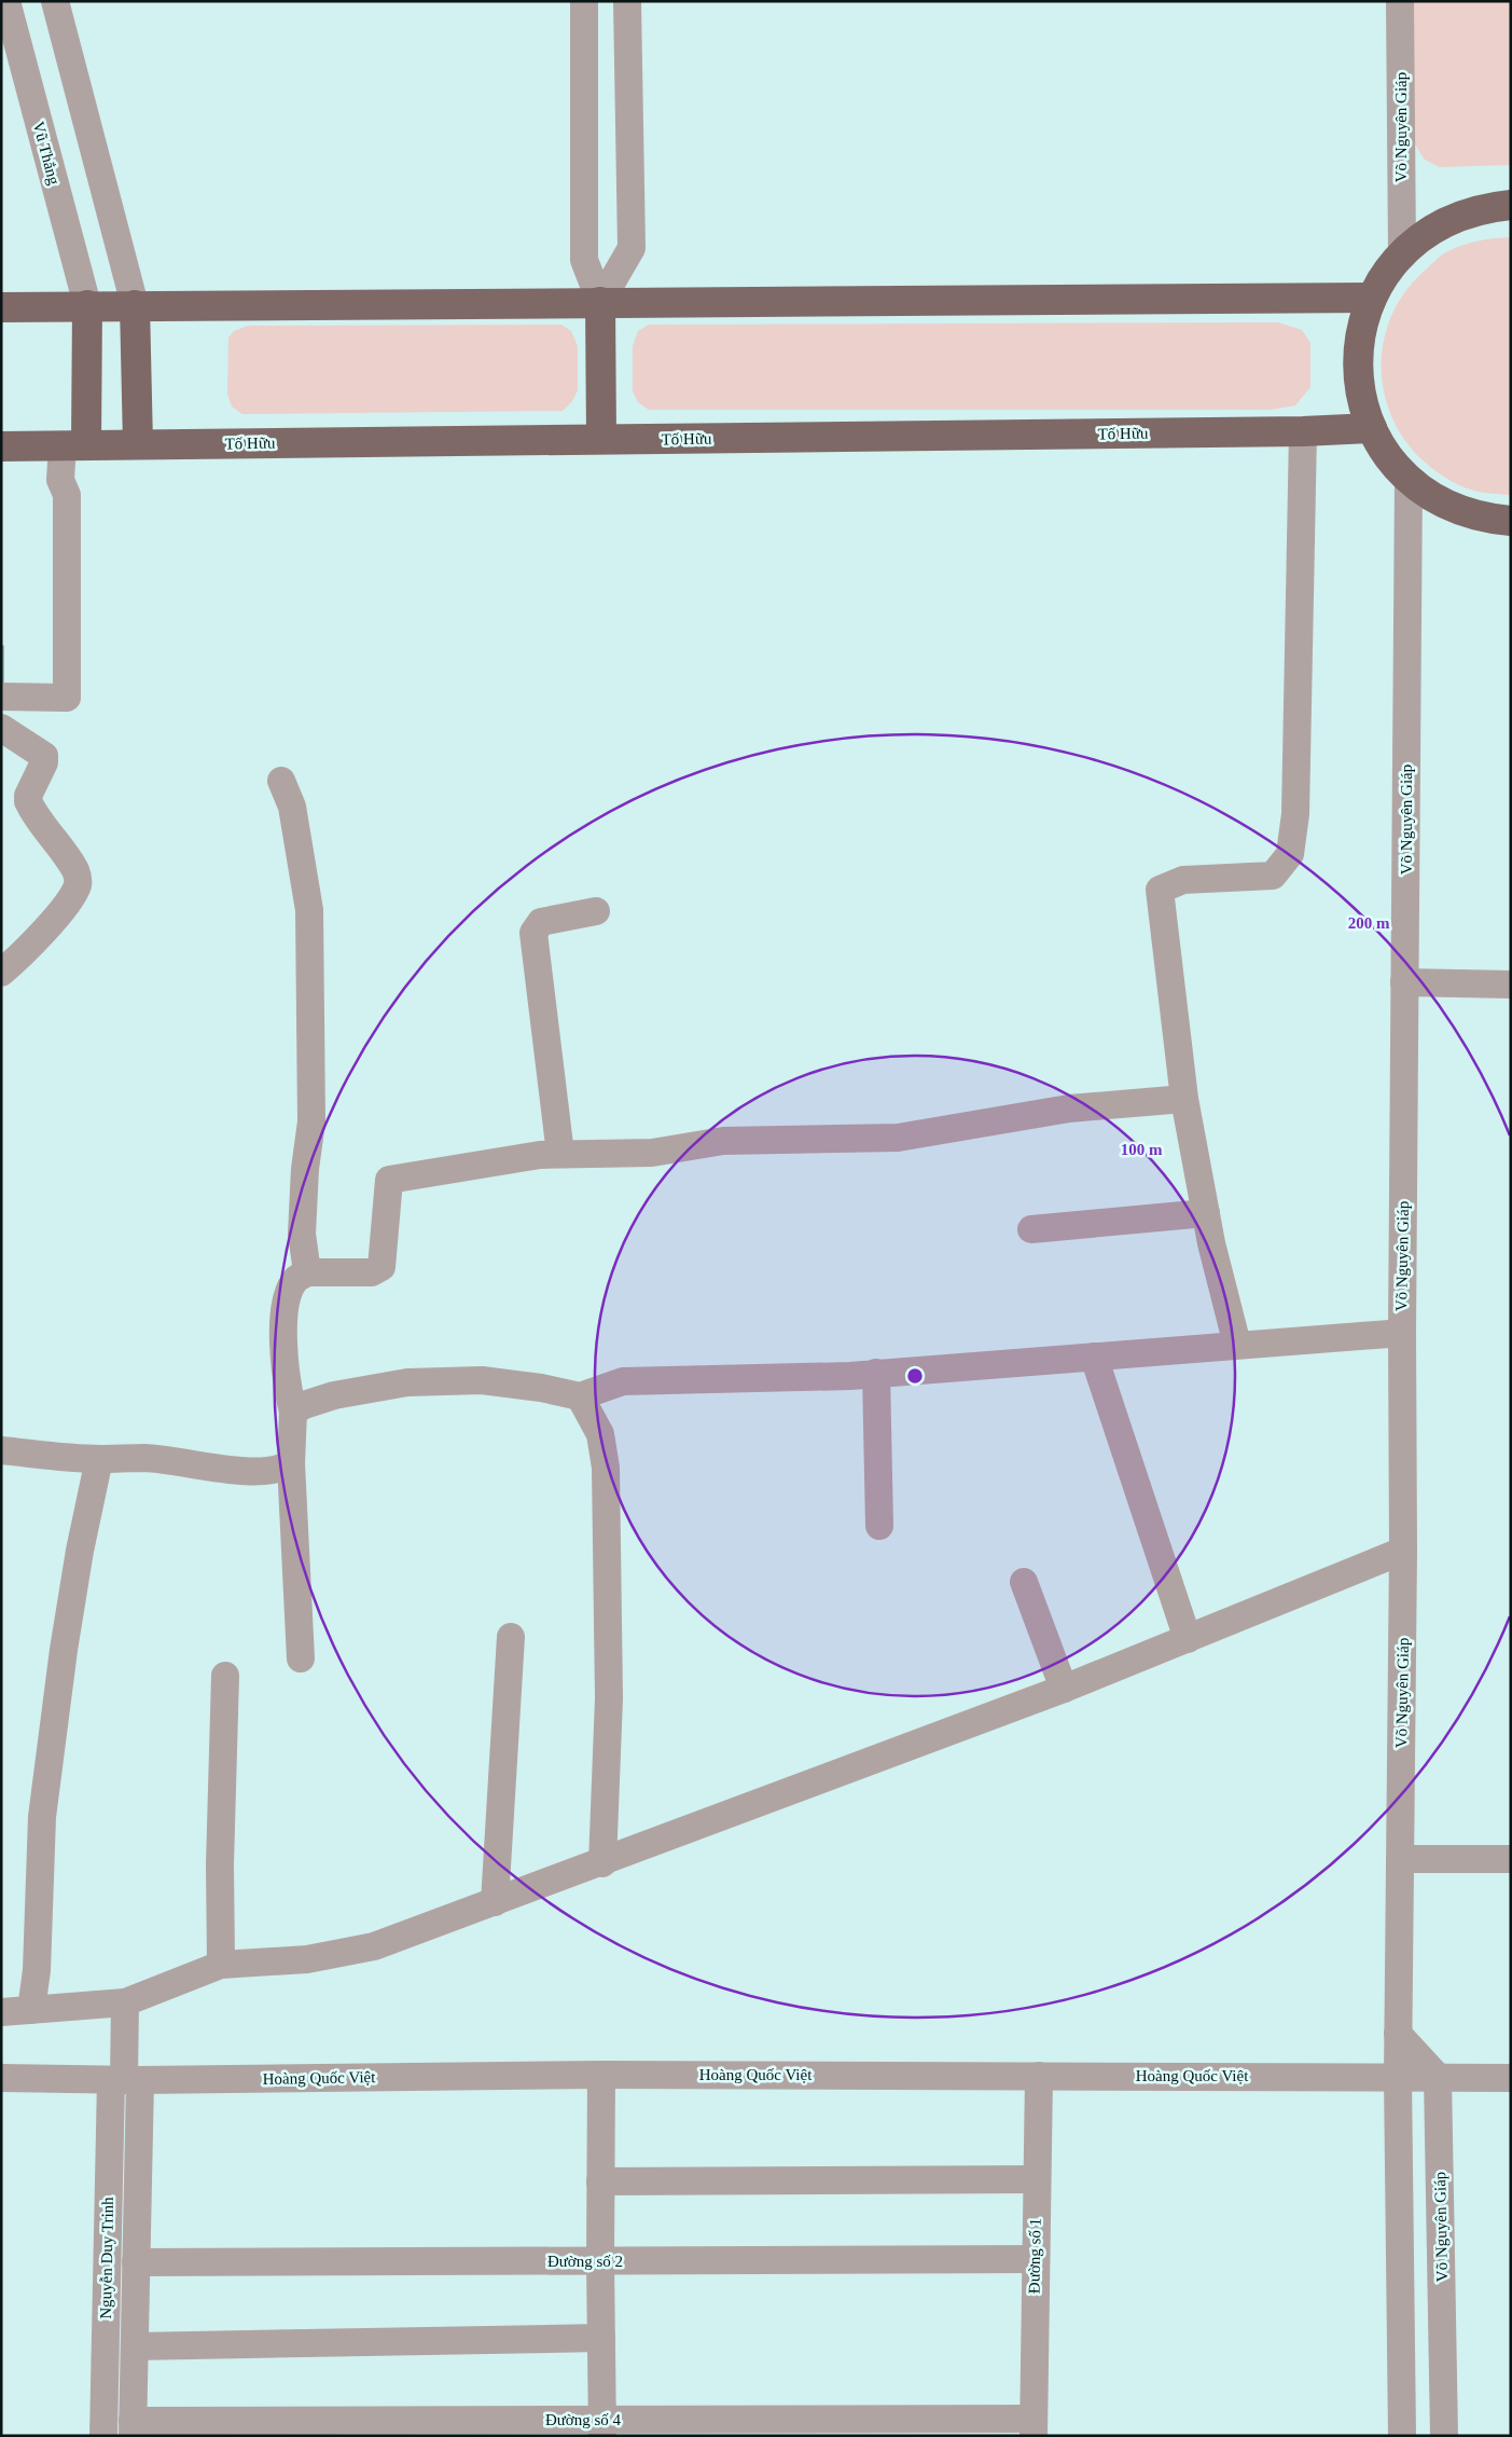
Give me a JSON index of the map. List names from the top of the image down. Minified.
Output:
{"streets":{"main road":["Tố Hữu"],"street":["Võ Nguyên Giáp","Vũ Thắng","Hoàng Quốc Việt","Đường số 1","Nguyễn Duy Trinh","Đường số 2","Đường số 4"]},"crossings":[["Võ Nguyên Giáp","Hoàng Quốc Việt"],["Hoàng Quốc Việt","Đường số 1"],["Hoàng Quốc Việt","Nguyễn Duy Trinh"],["Đường số 1","Đường số 2"],["Đường số 1","Đường số 4"],["Nguyễn Duy Trinh","Đường số 2"],["Nguyễn Duy Trinh","Đường số 4"]],"rings":["200 m","100 m"]}
